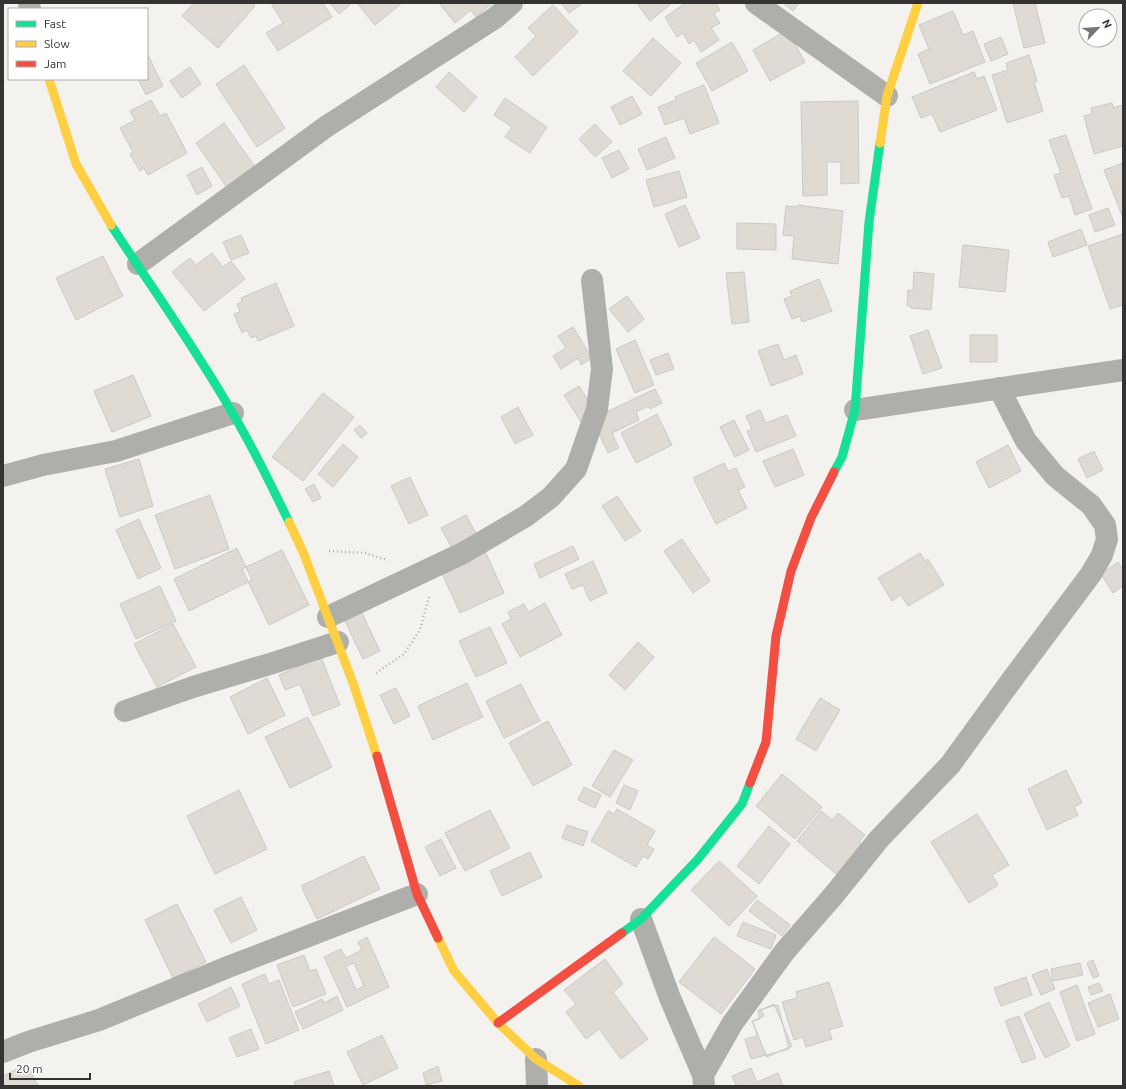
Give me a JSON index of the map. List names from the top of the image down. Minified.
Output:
{"legend":["Fast","Slow","Jam"],"scale_bar":"20 m","north":"top right"}
